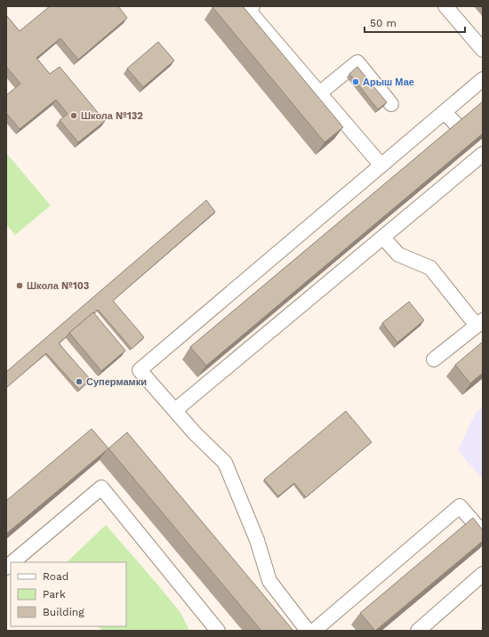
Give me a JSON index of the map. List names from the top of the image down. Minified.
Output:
{"places":["Арыш Мае","Школа №132","Школа №103","Супермамки"],"legend":["Road","Park","Building"],"scale_bar":"50 m"}
